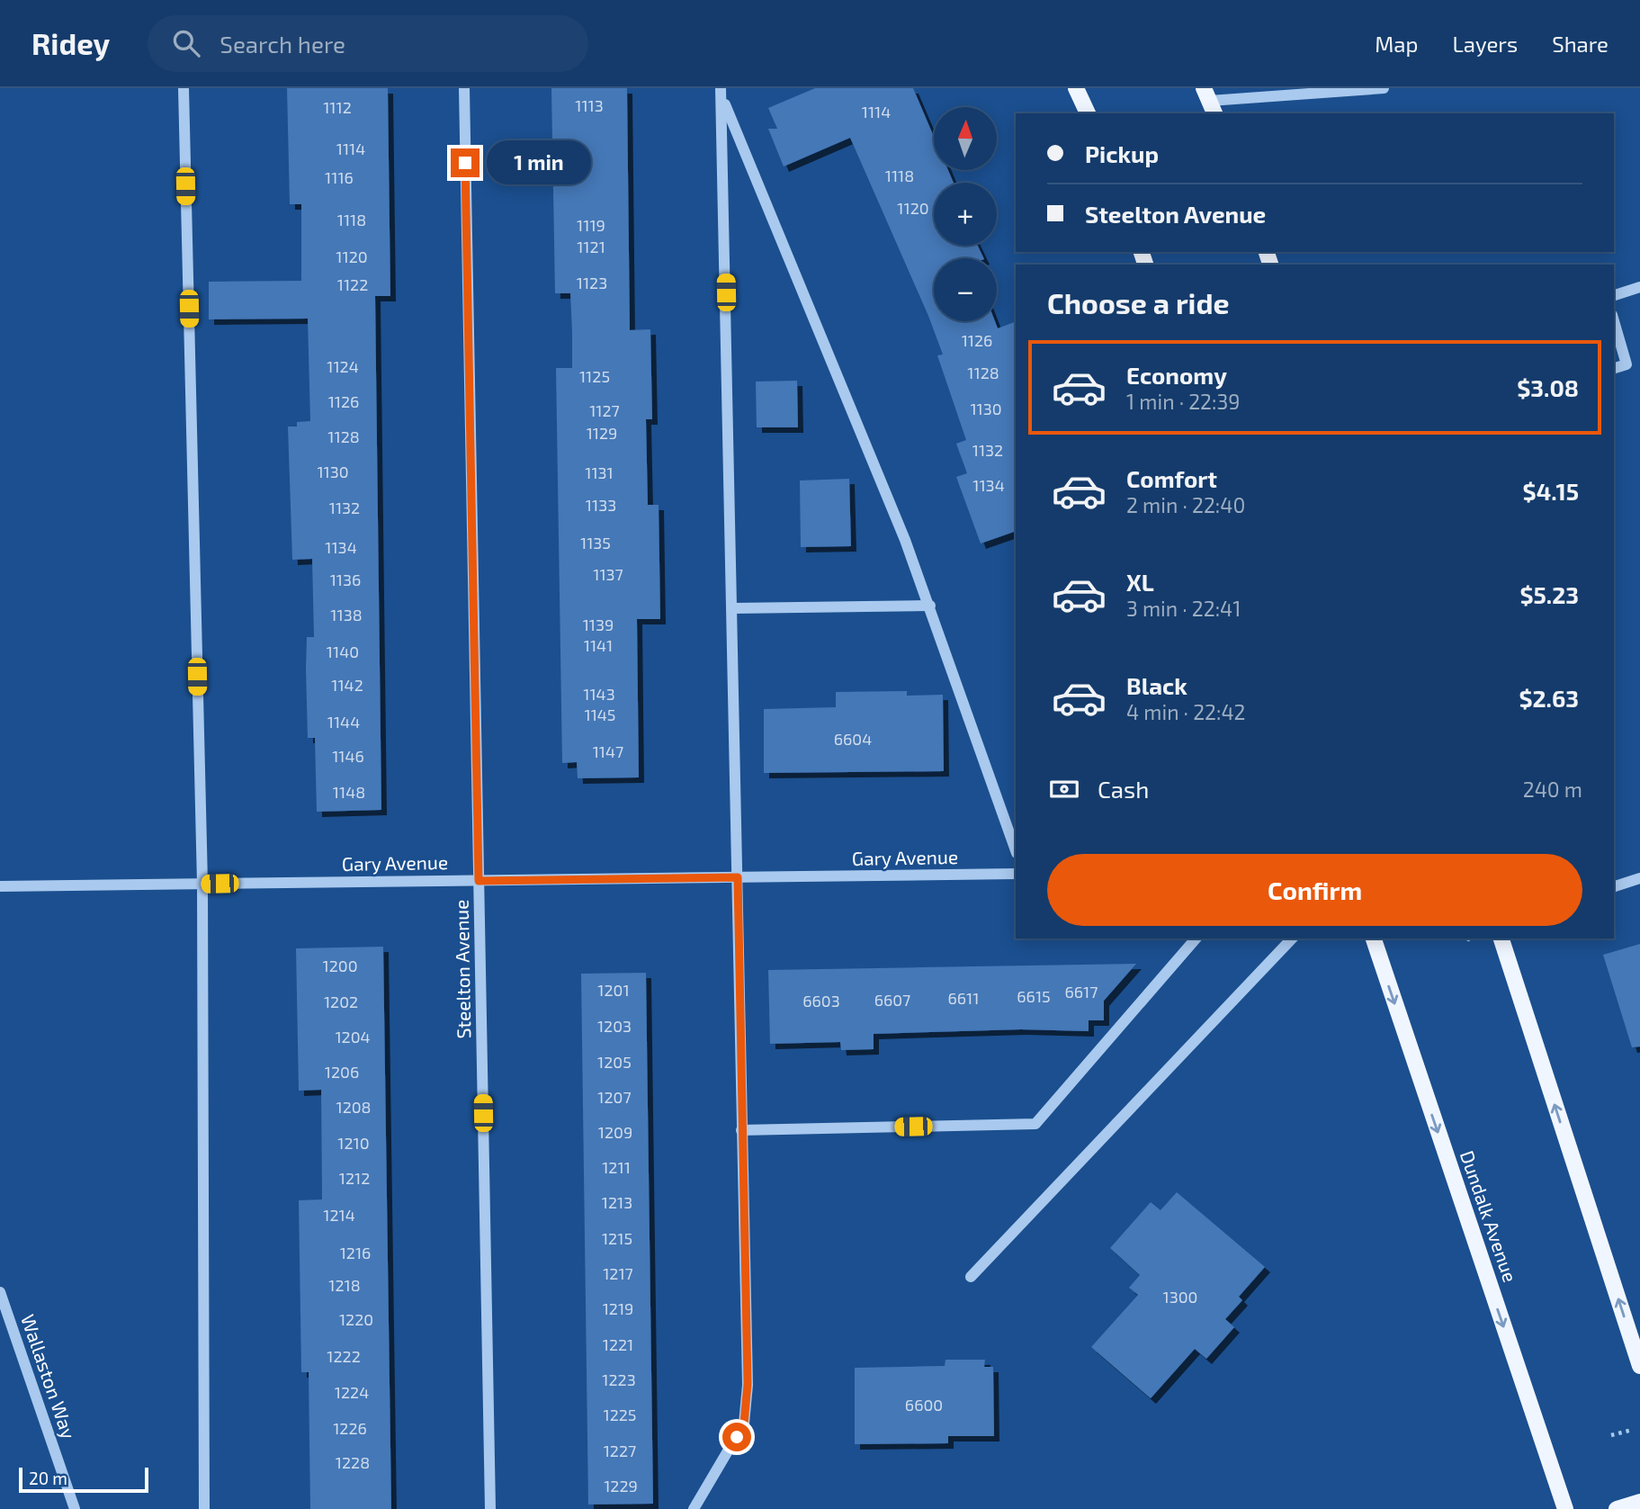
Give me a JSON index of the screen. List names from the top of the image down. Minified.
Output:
{"streets":{"main road":["Dundalk Avenue"],"street":["Gary Avenue","Steelton Avenue","Wallaston Way"]},"crossings":[["Gary Avenue","Steelton Avenue"]],"house_numbers":["1113","1112","1114","1114","1118","1116","1120","1118","1119","1121","1120","1123","1122","1126","1124","1128","1125","1126","1130","1127","1129","1128","1132","1130","1131","1134","1133","1132","1135","1134","1137","1136","1138","1139","1141","1140","1142","1143","1145","1144","6604","1147","1146","1148","1200","1201","6617","6615","6611","6607","6603","1202","1203","1204","1205","1206","1207","1208","1209","1210","1211","1212","1213","1214","1215","1216","1217","1218","1300","1219","1220","1221","1222","1223","1224","6600","1225","1226","1227","1228","1229"],"scale_bar":"20 m","north":"top","page":{"header":"Ridey","search":"Search here","nav":["Map","Layers","Share"],"map_buttons":["+","−"],"banner":["Pickup","Steelton Avenue"],"bubble":"1 min","heading":"Choose a ride","list":[{"name":"Economy","note":"1 min · 22:39","value":"$3.08"},{"name":"Comfort","note":"2 min · 22:40","value":"$4.15"},{"name":"XL","note":"3 min · 22:41","value":"$5.23"},{"name":"Black","note":"4 min · 22:42","value":"$2.63"}],"pay":["Cash","240 m"],"buttons":"Confirm","scale":"20 m"}}
